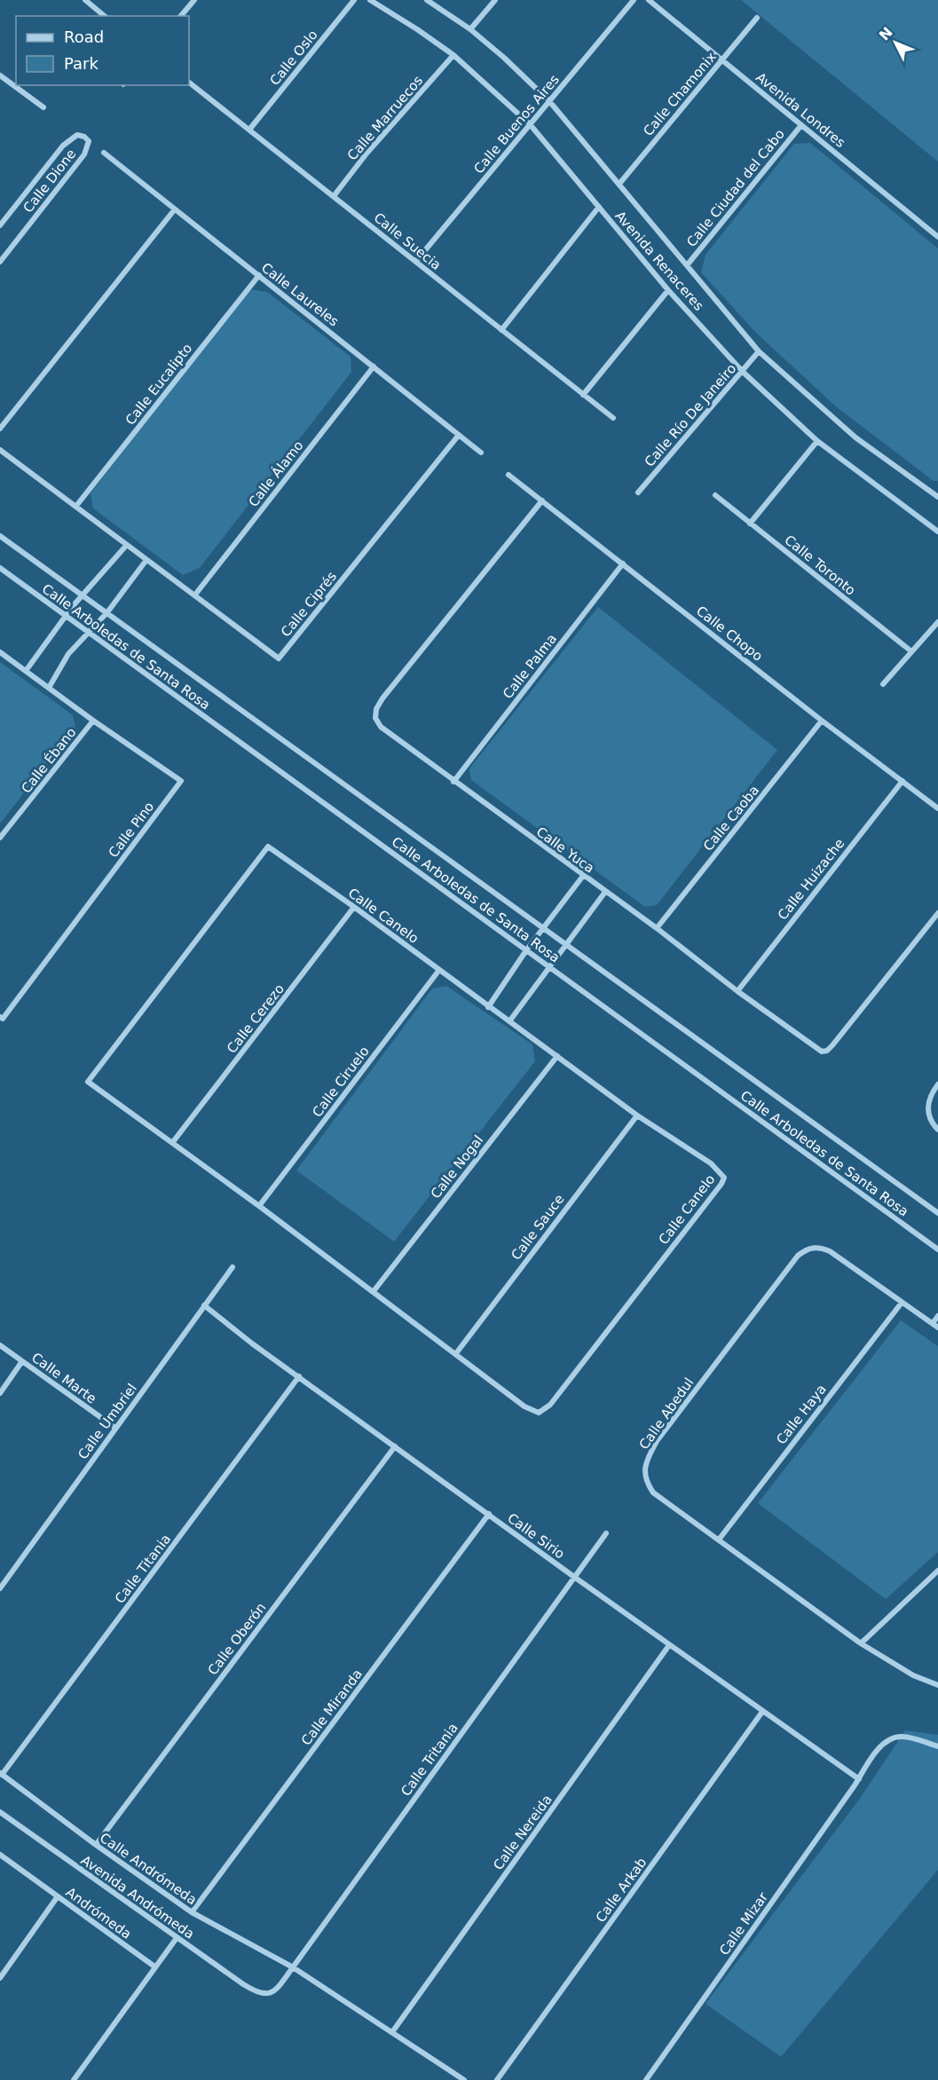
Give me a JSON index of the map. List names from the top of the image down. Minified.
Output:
{"streets":{"street":["Calle Oslo","Calle Chamonix","Avenida Londres","Calle Marruecos","Calle Buenos Aires","Calle Dione","Calle Ciudad del Cabo","Calle Suecia","Avenida Renaceres","Calle Laureles","Calle Eucalipto","Calle Río De Janeiro","Calle Álamo","Calle Toronto","Calle Ciprés","Calle Chopo","Calle Arboledas de Santa Rosa","Calle Palma","Calle Ébano","Calle Caoba","Calle Pino","Calle Yuca","Calle Huizache","Calle Canelo","Calle Cerezo","Calle Ciruelo","Calle Nogal","Calle Sauce","Calle Marte","Calle Abedul","Calle Haya","Calle Umbriel","Calle Sirio","Calle Titania","Calle Oberón","Calle Miranda","Calle Tritania","Calle Nereida","Calle Andrómeda","Calle Arkab","Avenida Andrómeda","Andrómeda","Calle Mizar"]},"crossings":[["Calle Oslo","Calle Suecia"],["Calle Chamonix","Avenida Londres"],["Calle Chamonix","Avenida Renaceres"],["Avenida Londres","Calle Ciudad del Cabo"],["Calle Marruecos","Calle Suecia"],["Calle Marruecos","Avenida Renaceres"],["Calle Buenos Aires","Calle Suecia"],["Calle Buenos Aires","Avenida Renaceres"],["Calle Ciudad del Cabo","Avenida Renaceres"],["Avenida Renaceres","Calle Río De Janeiro"],["Calle Laureles","Calle Eucalipto"],["Calle Laureles","Calle Álamo"],["Calle Laureles","Calle Ciprés"],["Calle Eucalipto","Calle Ciprés"],["Calle Álamo","Calle Ciprés"],["Calle Chopo","Calle Palma"],["Calle Chopo","Calle Caoba"],["Calle Chopo","Calle Yuca"],["Calle Chopo","Calle Huizache"],["Calle Palma","Calle Yuca"],["Calle Ébano","Calle Pino"],["Calle Caoba","Calle Yuca"],["Calle Yuca","Calle Huizache"],["Calle Canelo","Calle Cerezo"],["Calle Canelo","Calle Ciruelo"],["Calle Canelo","Calle Nogal"],["Calle Canelo","Calle Sauce"],["Calle Marte","Calle Umbriel"],["Calle Abedul","Calle Haya"],["Calle Umbriel","Calle Sirio"],["Calle Sirio","Calle Titania"],["Calle Sirio","Calle Oberón"],["Calle Sirio","Calle Miranda"],["Calle Sirio","Calle Tritania"],["Calle Sirio","Calle Nereida"],["Calle Sirio","Calle Arkab"],["Calle Sirio","Calle Mizar"],["Calle Titania","Calle Andrómeda"],["Calle Oberón","Calle Andrómeda"],["Calle Miranda","Calle Andrómeda"],["Calle Tritania","Calle Andrómeda"],["Calle Tritania","Avenida Andrómeda"],["Calle Nereida","Calle Andrómeda"]],"legend":["Road","Park"],"north":"top left"}
